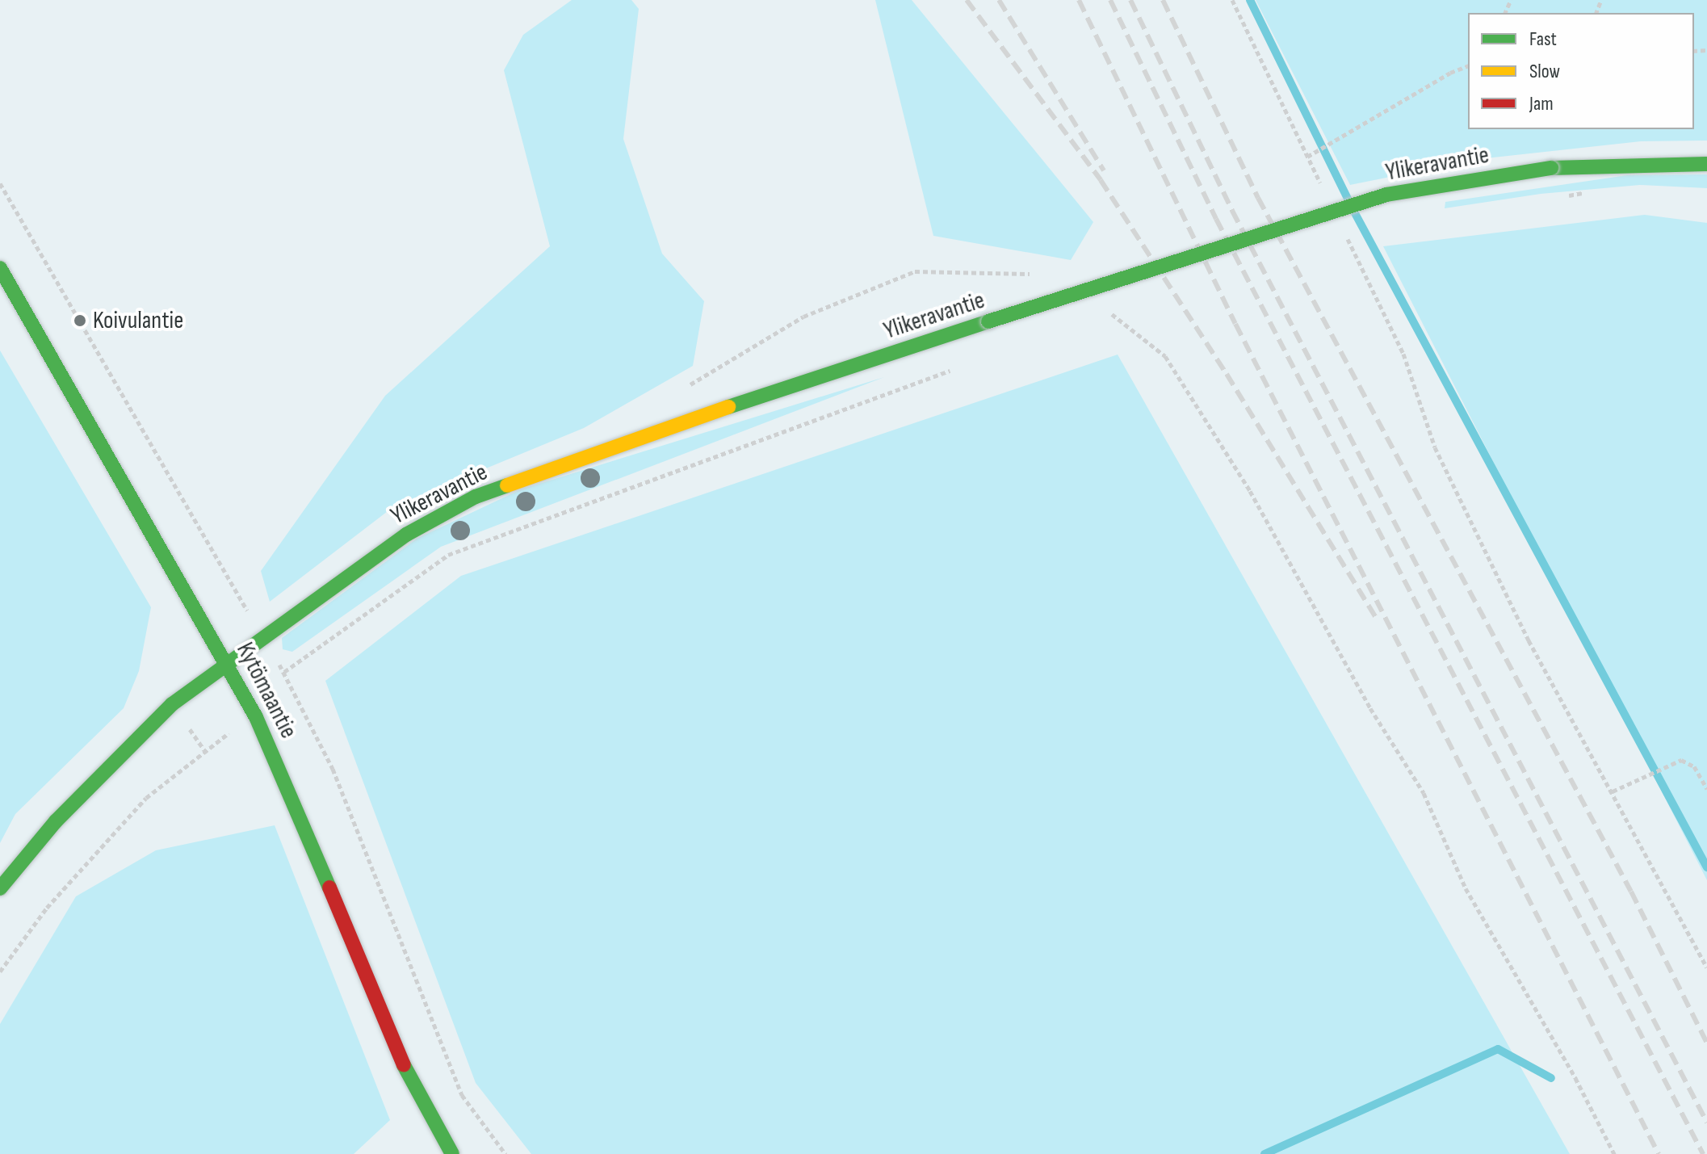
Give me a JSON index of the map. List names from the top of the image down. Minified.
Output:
{"streets":{"street":["Ylikeravantie","Kytömaantie"]},"crossings":[["Ylikeravantie","Kytömaantie"]],"places":["Koivulantie"],"legend":["Fast","Slow","Jam"]}
